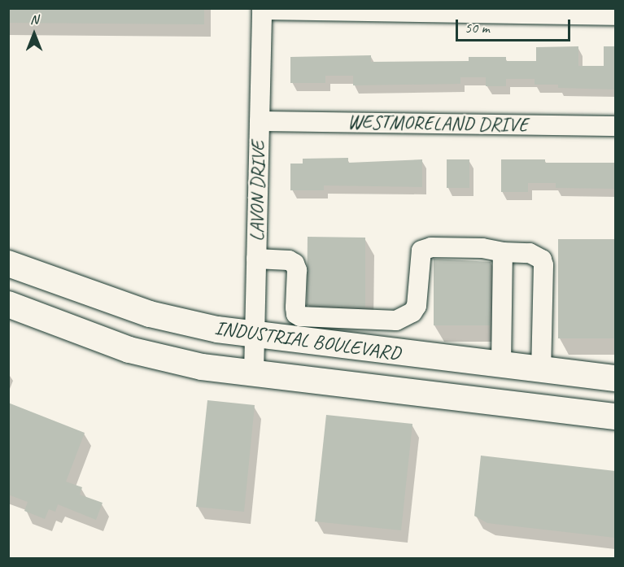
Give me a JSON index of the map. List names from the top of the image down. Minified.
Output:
{"streets":{"main road":["INDUSTRIAL BOULEVARD"],"street":["WESTMORELAND DRIVE","LAVON DRIVE"]},"crossings":[["WESTMORELAND DRIVE","LAVON DRIVE"],["LAVON DRIVE","INDUSTRIAL BOULEVARD"]],"scale_bar":"50 m","north":"top"}
